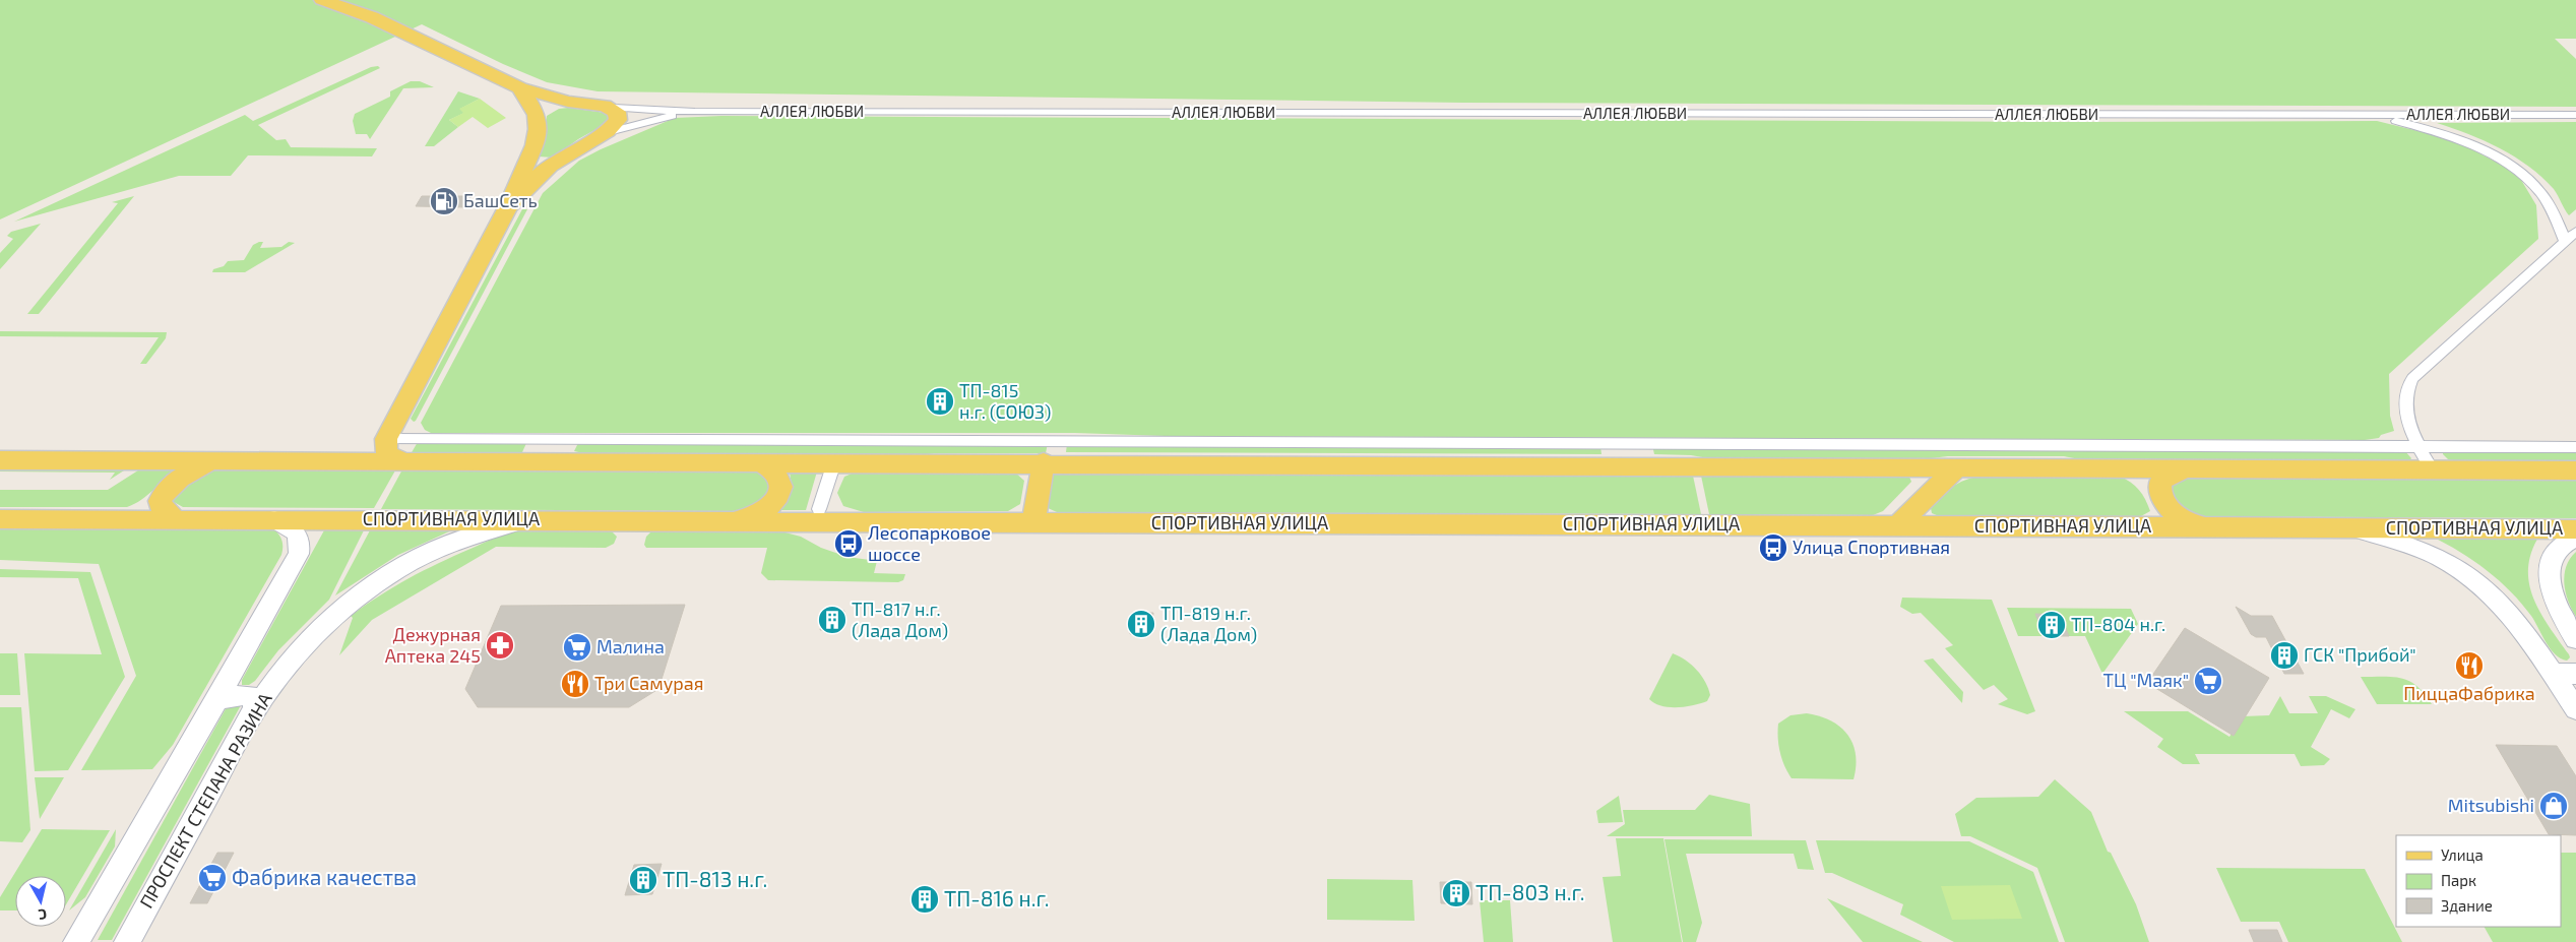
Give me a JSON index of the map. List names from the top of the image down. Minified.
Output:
{"streets":{"main road":["СПОРТИВНАЯ УЛИЦА","ПРОСПЕКТ СТЕПАНА РАЗИНА"],"street":["АЛЛЕЯ ЛЮБВИ"]},"crossings":[["СПОРТИВНАЯ УЛИЦА","ПРОСПЕКТ СТЕПАНА РАЗИНА"]],"places":{"fuel station":["БашСеть"],"building":["ТП-815 н.г. (СОЮЗ)","ТП-817 н.г. (Лада Дом)","ТП-819 н.г. (Лада Дом)","ТП-804 н.г.","ГСК \"Прибой\"","ТП-813 н.г.","ТП-803 н.г.","ТП-816 н.г."],"bus stop":["Лесопарковое шоссе","Улица Спортивная"],"pharmacy":["Дежурная Аптека 245"],"supermarket":["Малина","ТЦ \"Маяк\"","Фабрика качества"],"restaurant":["ПиццаФабрика","Три Самурая"],"shop":["Mitsubishi"]},"legend":["Улица","Парк","Здание"],"north":"bottom"}
